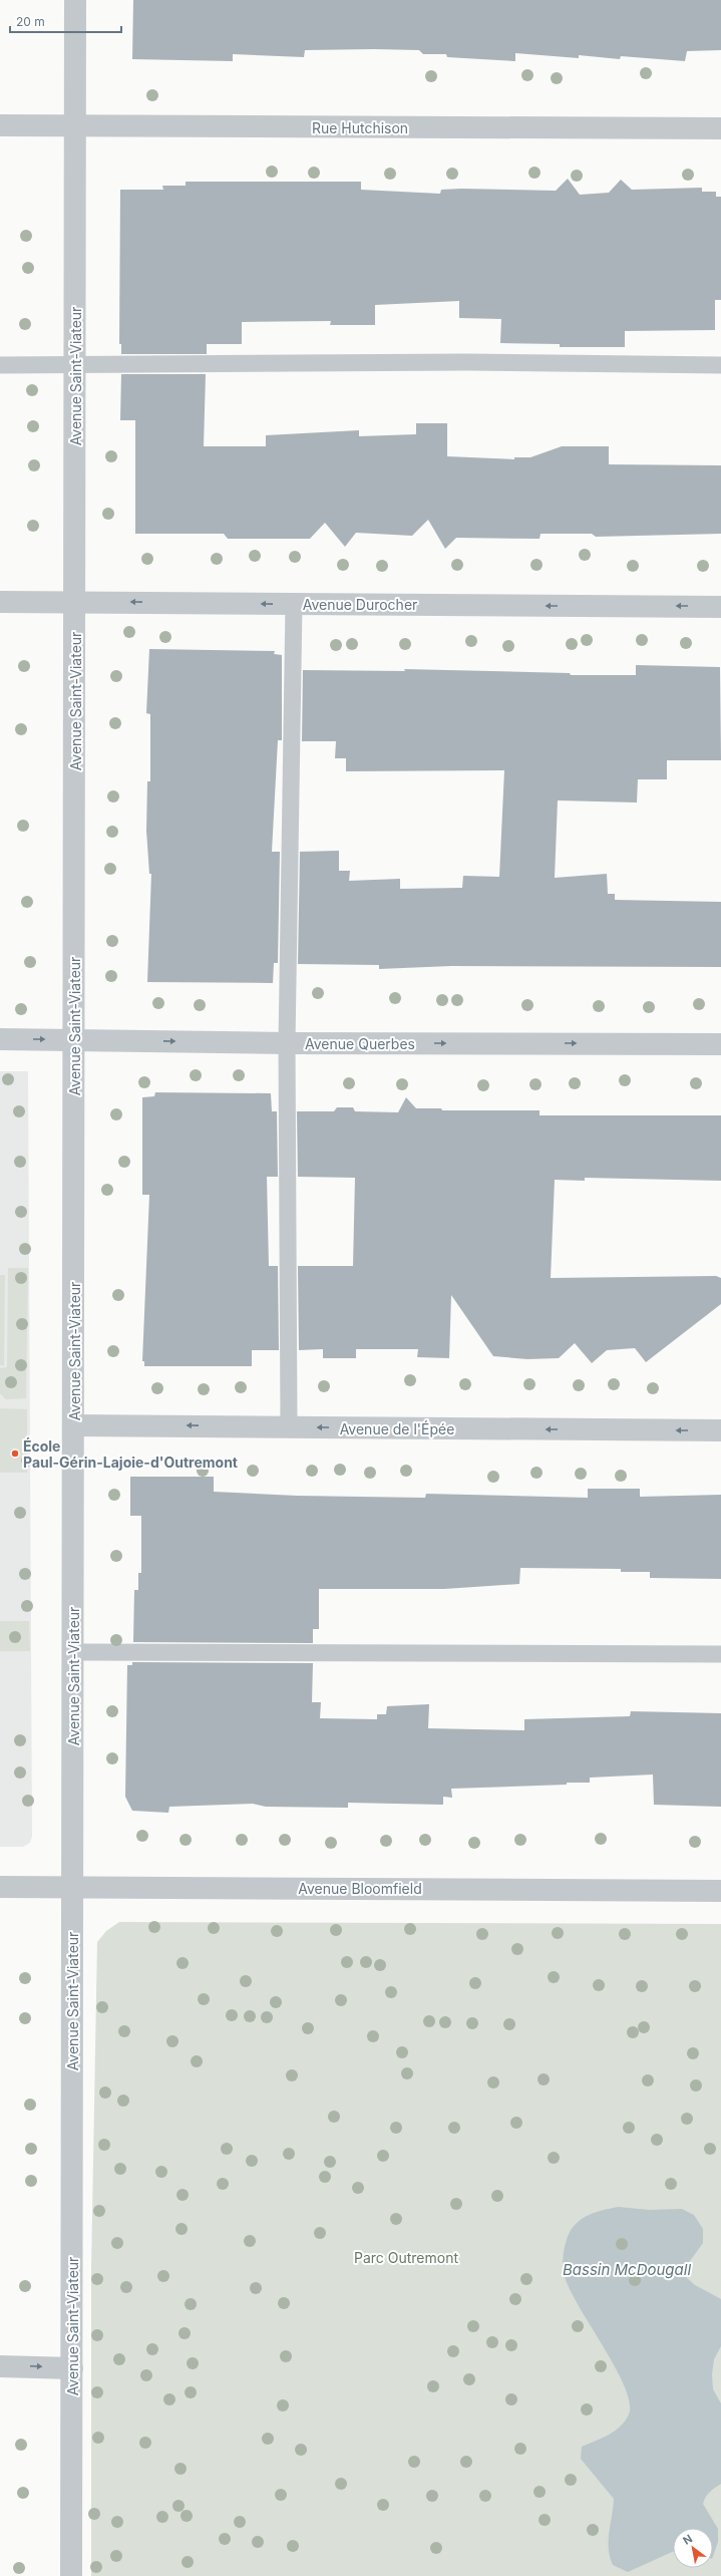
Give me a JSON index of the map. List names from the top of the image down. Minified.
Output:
{"streets":{"street":["Rue Hutchison","Avenue Saint-Viateur","Avenue Durocher","Avenue Querbes","Avenue de l'Épée","Avenue Bloomfield"]},"crossings":[["Rue Hutchison","Avenue Saint-Viateur"],["Avenue Saint-Viateur","Avenue Durocher"],["Avenue Saint-Viateur","Avenue Querbes"],["Avenue Saint-Viateur","Avenue de l'Épée"],["Avenue Saint-Viateur","Avenue Bloomfield"]],"one_way":["Avenue Durocher","Avenue Querbes","Avenue de l'Épée"],"water":["Bassin McDougall"],"parks":["Parc Outremont"],"places":["École Paul-Gérin-Lajoie-d'Outremont"],"scale_bar":"20 m","north":"top left"}
